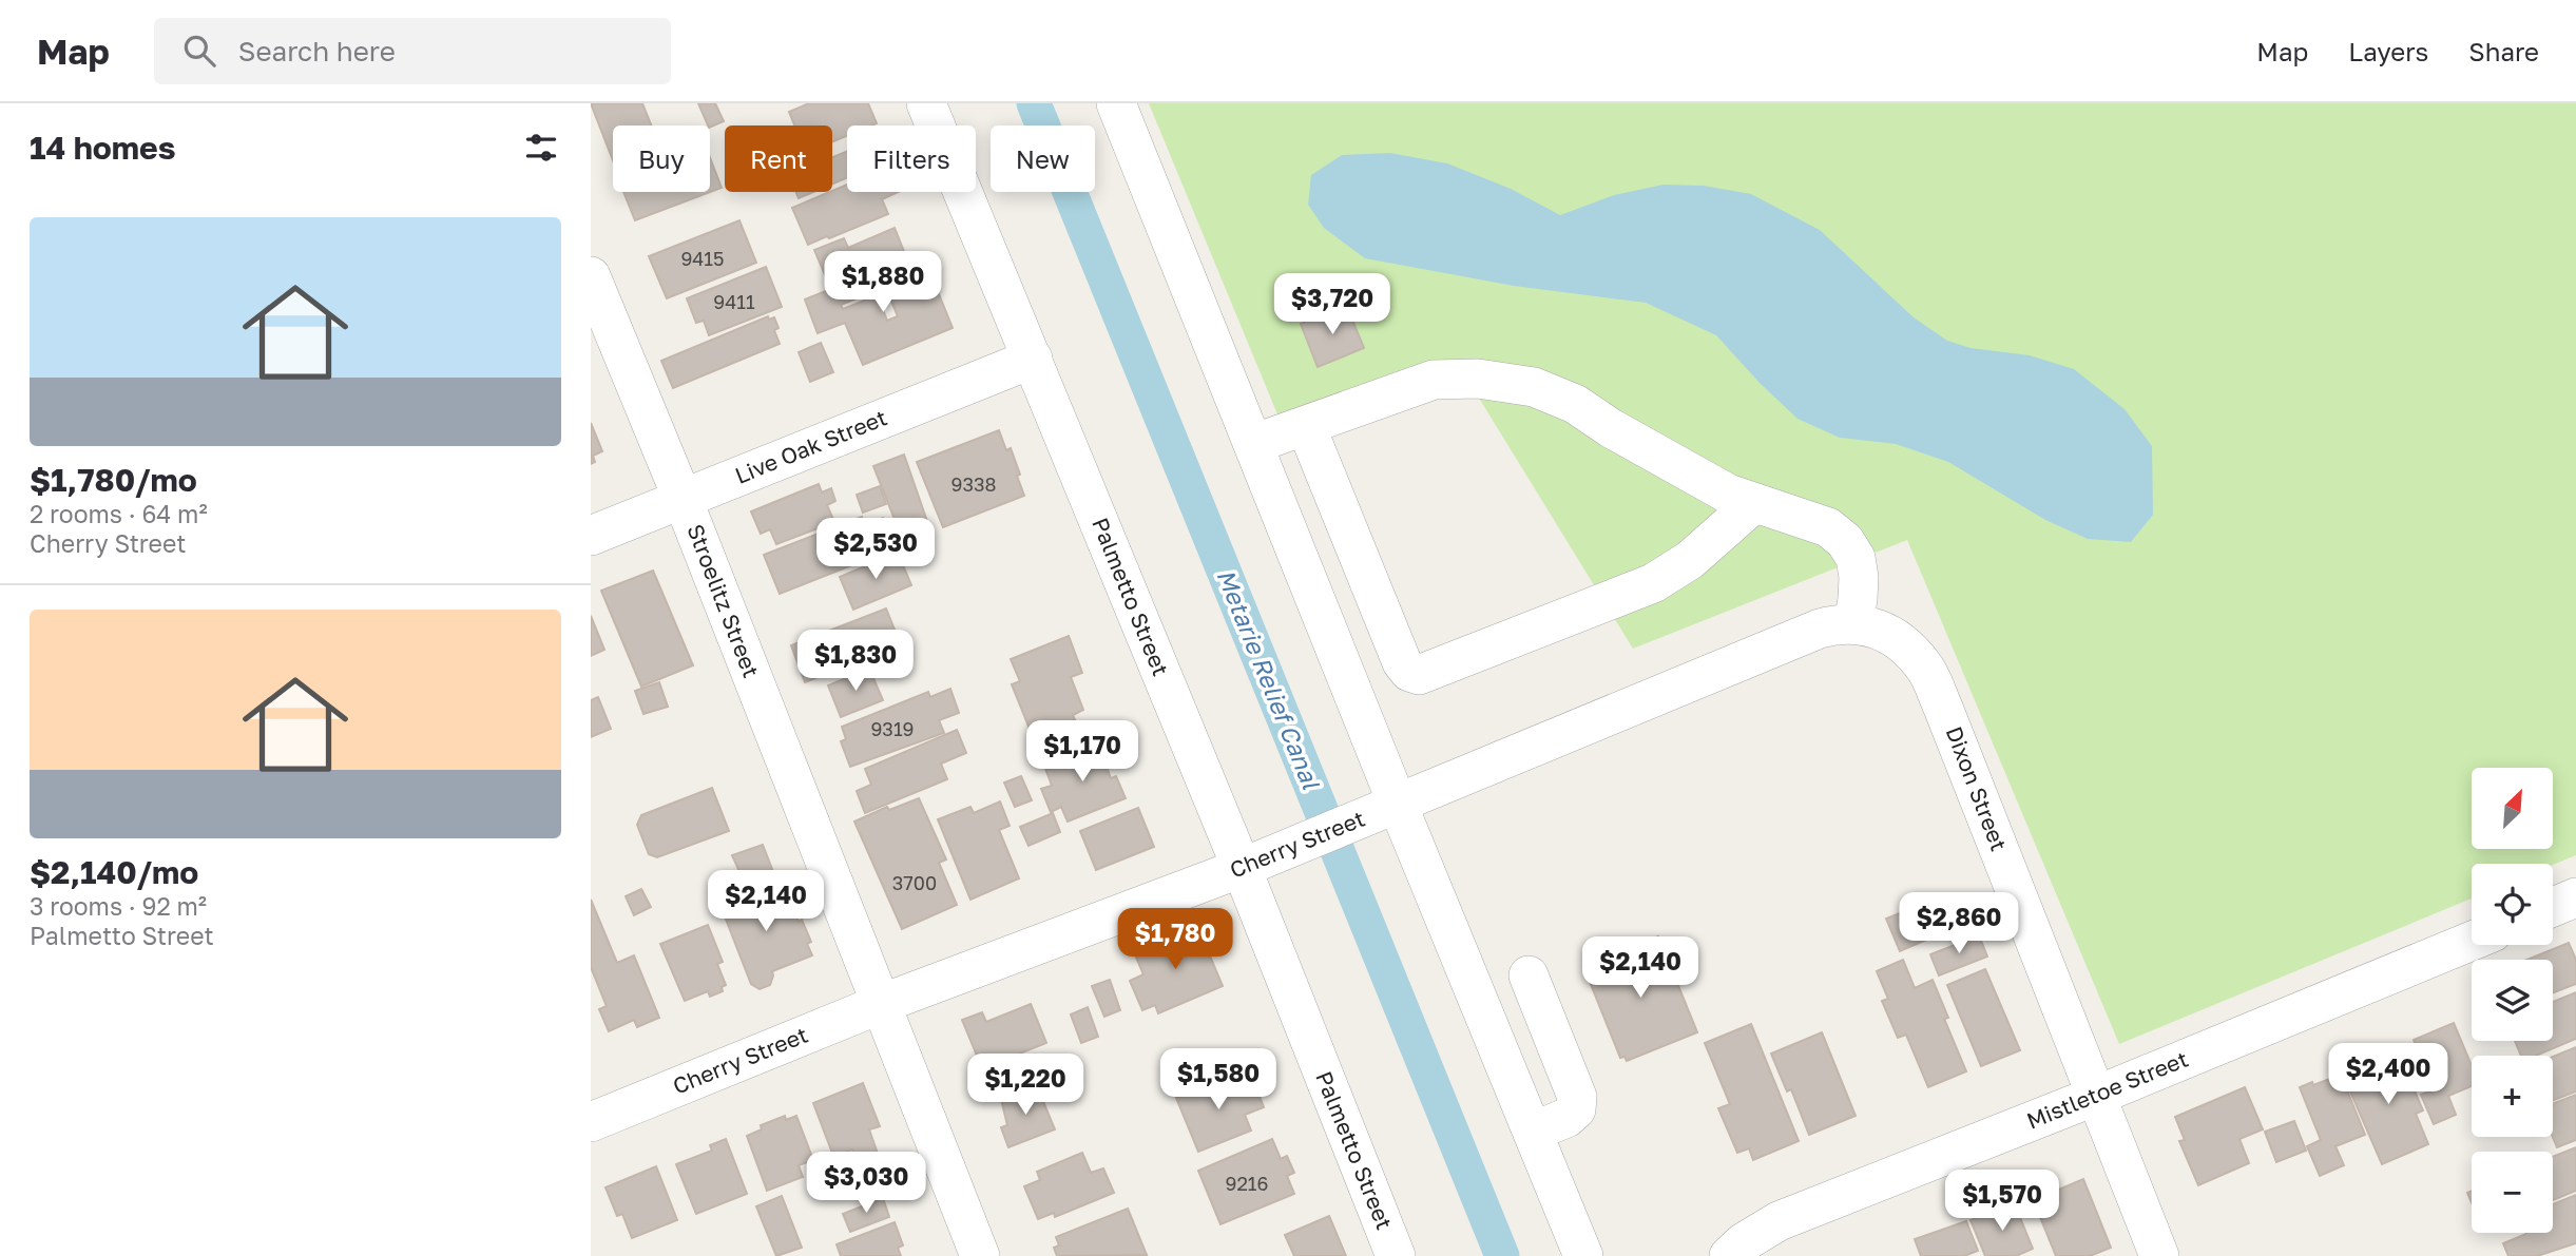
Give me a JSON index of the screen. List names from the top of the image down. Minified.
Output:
{"streets":{"street":["Live Oak Street","Palmetto Street","Stroelitz Street","Dixon Street","Cherry Street","Mistletoe Street"]},"crossings":[["Live Oak Street","Palmetto Street"],["Live Oak Street","Stroelitz Street"],["Palmetto Street","Cherry Street"],["Stroelitz Street","Cherry Street"],["Dixon Street","Cherry Street"],["Dixon Street","Mistletoe Street"]],"water":["Metarie Relief Canal"],"house_numbers":["9415","9411","9338","9319","3700","9216"],"north":"top right","page":{"header":"Map","search":"Search here","nav":["Map","Layers","Share"],"heading":"14 homes","chip":["Buy","Rent","Filters","New"],"list":[{"name":"$1,780/mo","note":"2 rooms · 64 m² · Cherry Street"},{"name":"$2,140/mo","note":"3 rooms · 92 m² · Palmetto Street"}],"price":["$1,880","$3,720","$2,530","$1,830","$1,170","$2,140","$2,860","$1,780","$2,140","$2,400","$1,580","$1,220","$3,030","$1,570"],"map_buttons":["+","−"]}}
